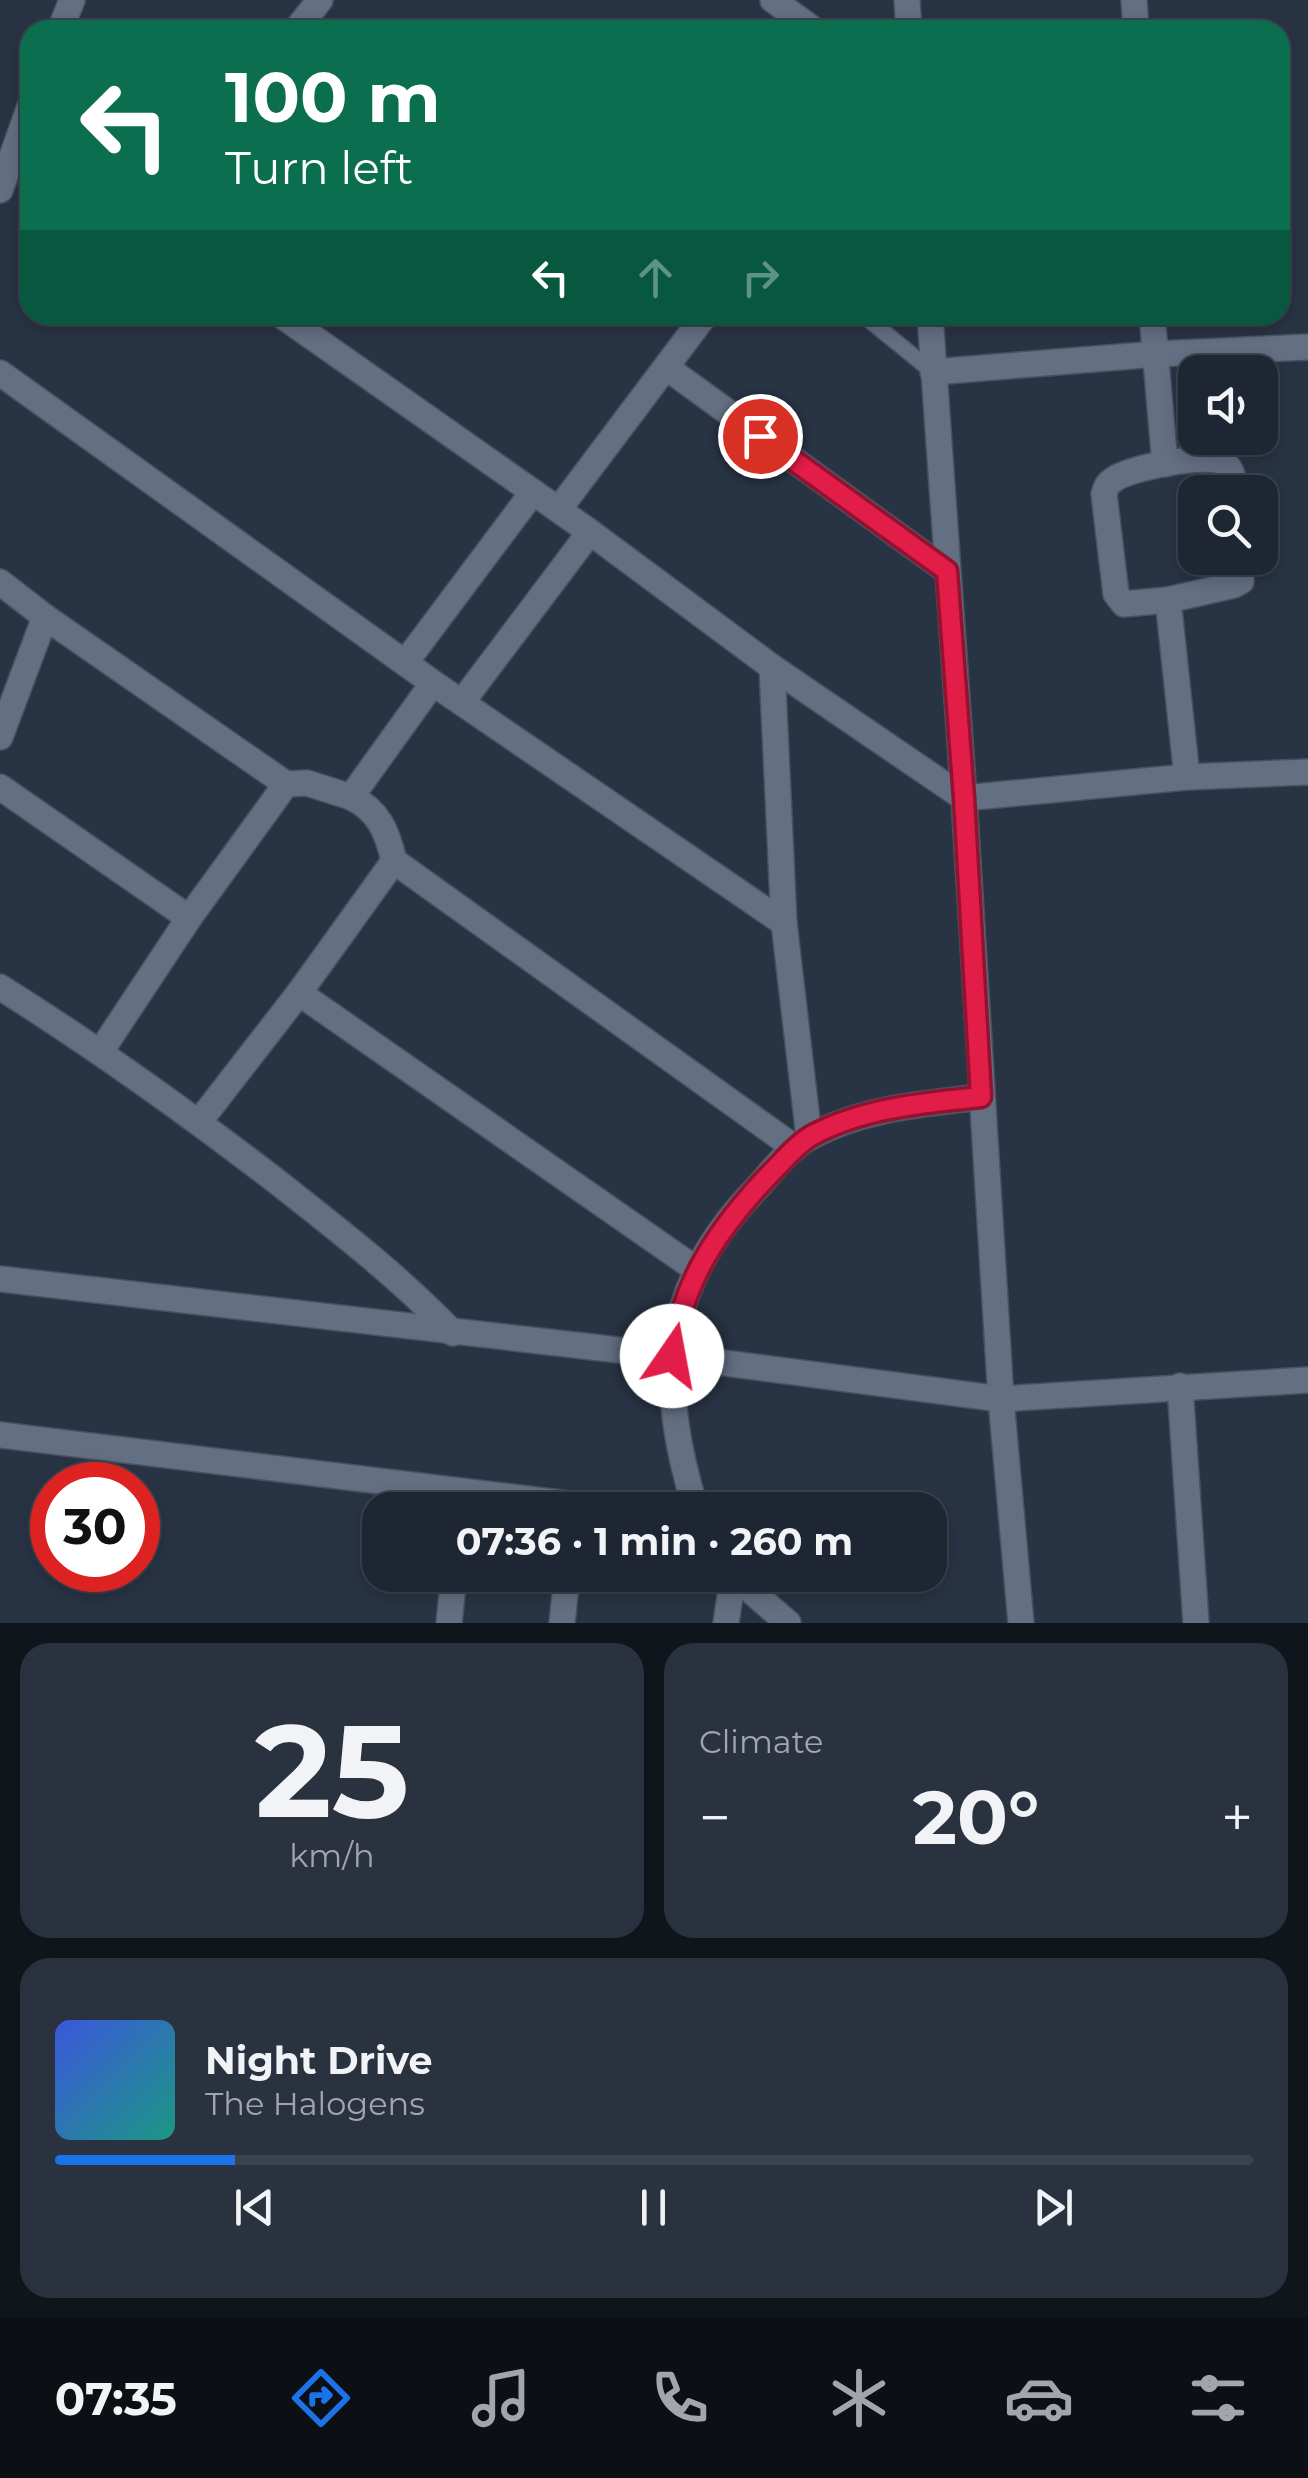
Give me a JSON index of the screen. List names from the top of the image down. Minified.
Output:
{"page":{"turn":["100 m","Turn left"],"limit":"30","trip":"07:36 · 1 min · 260 m","tile":[["25","km/h"],"Climate"],"heat":["−","20°","+"],"song":["Night Drive","The Halogens"],"tabs":"07:35"}}
